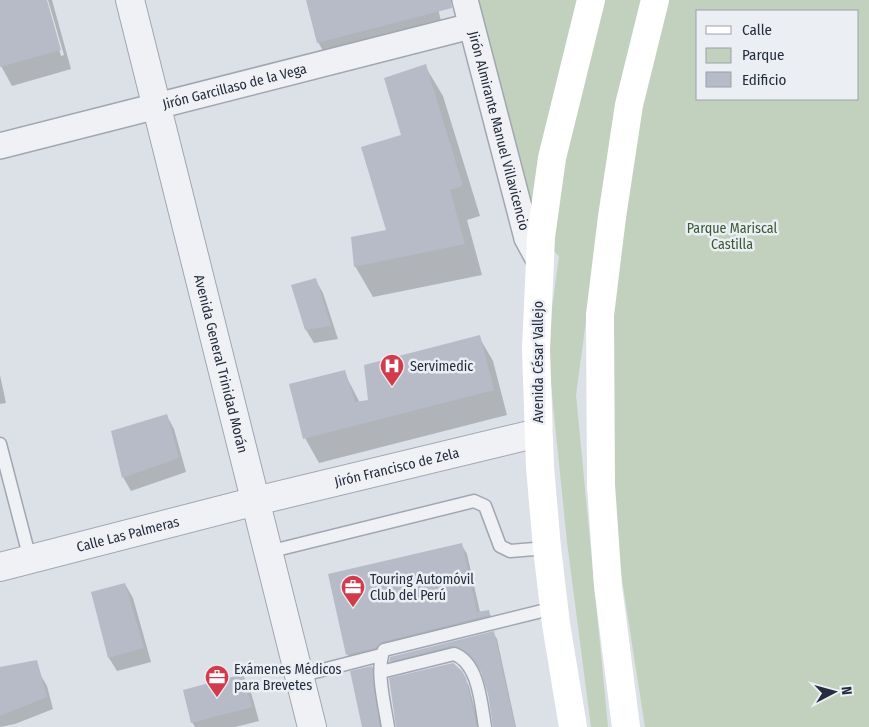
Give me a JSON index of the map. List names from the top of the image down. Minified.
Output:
{"streets":{"main road":["Avenida César Vallejo"],"street":["Jirón Garcillaso de la Vega","Jirón Almirante Manuel Villavicencio","Avenida General Trinidad Morán","Jirón Francisco de Zela","Calle Las Palmeras"]},"crossings":[["Jirón Garcillaso de la Vega","Jirón Almirante Manuel Villavicencio"],["Jirón Garcillaso de la Vega","Avenida General Trinidad Morán"],["Jirón Almirante Manuel Villavicencio","Avenida César Vallejo"],["Avenida César Vallejo","Jirón Francisco de Zela"],["Avenida General Trinidad Morán","Jirón Francisco de Zela"],["Avenida General Trinidad Morán","Calle Las Palmeras"],["Jirón Francisco de Zela","Calle Las Palmeras"]],"parks":["Parque Mariscal Castilla"],"places":{"hospital":["Servimedic"],"office":["Touring Automóvil Club del Perú","Exámenes Médicos para Brevetes"]},"legend":["Calle","Parque","Edificio"],"north":"right"}
